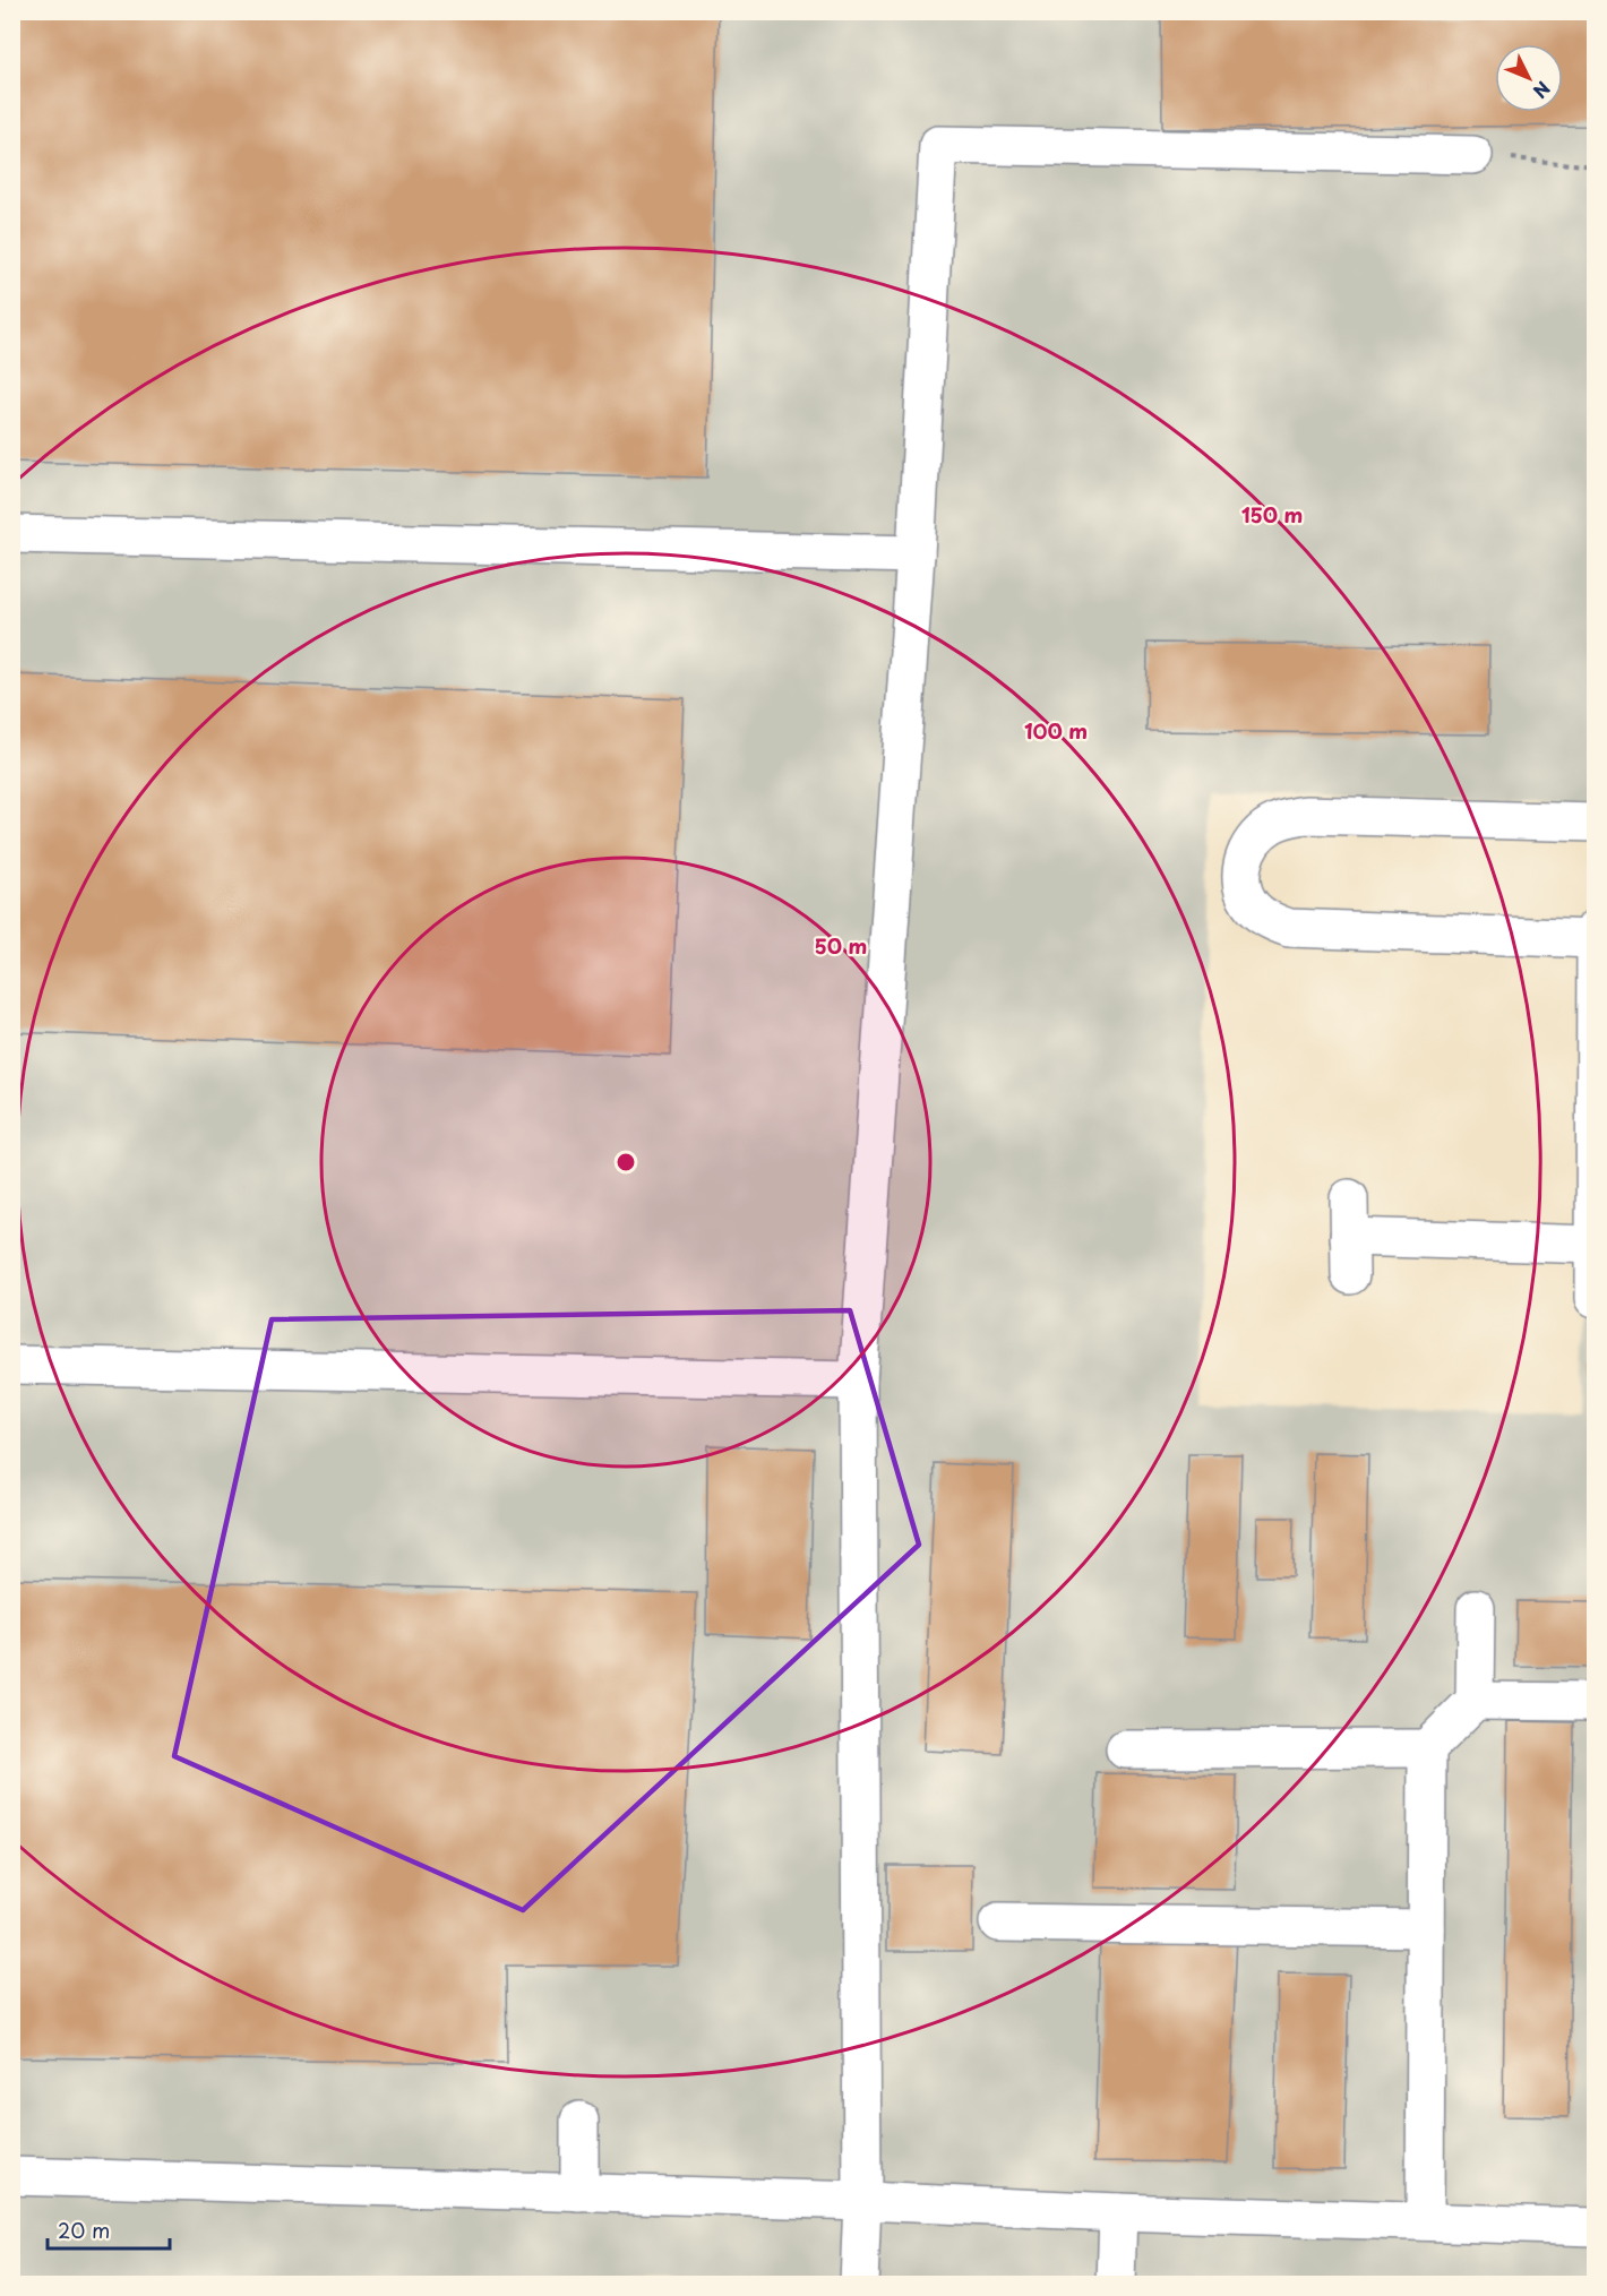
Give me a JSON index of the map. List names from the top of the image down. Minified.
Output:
{"scale_bar":"20 m","north":"bottom right","rings":["150 m","100 m","50 m"]}
